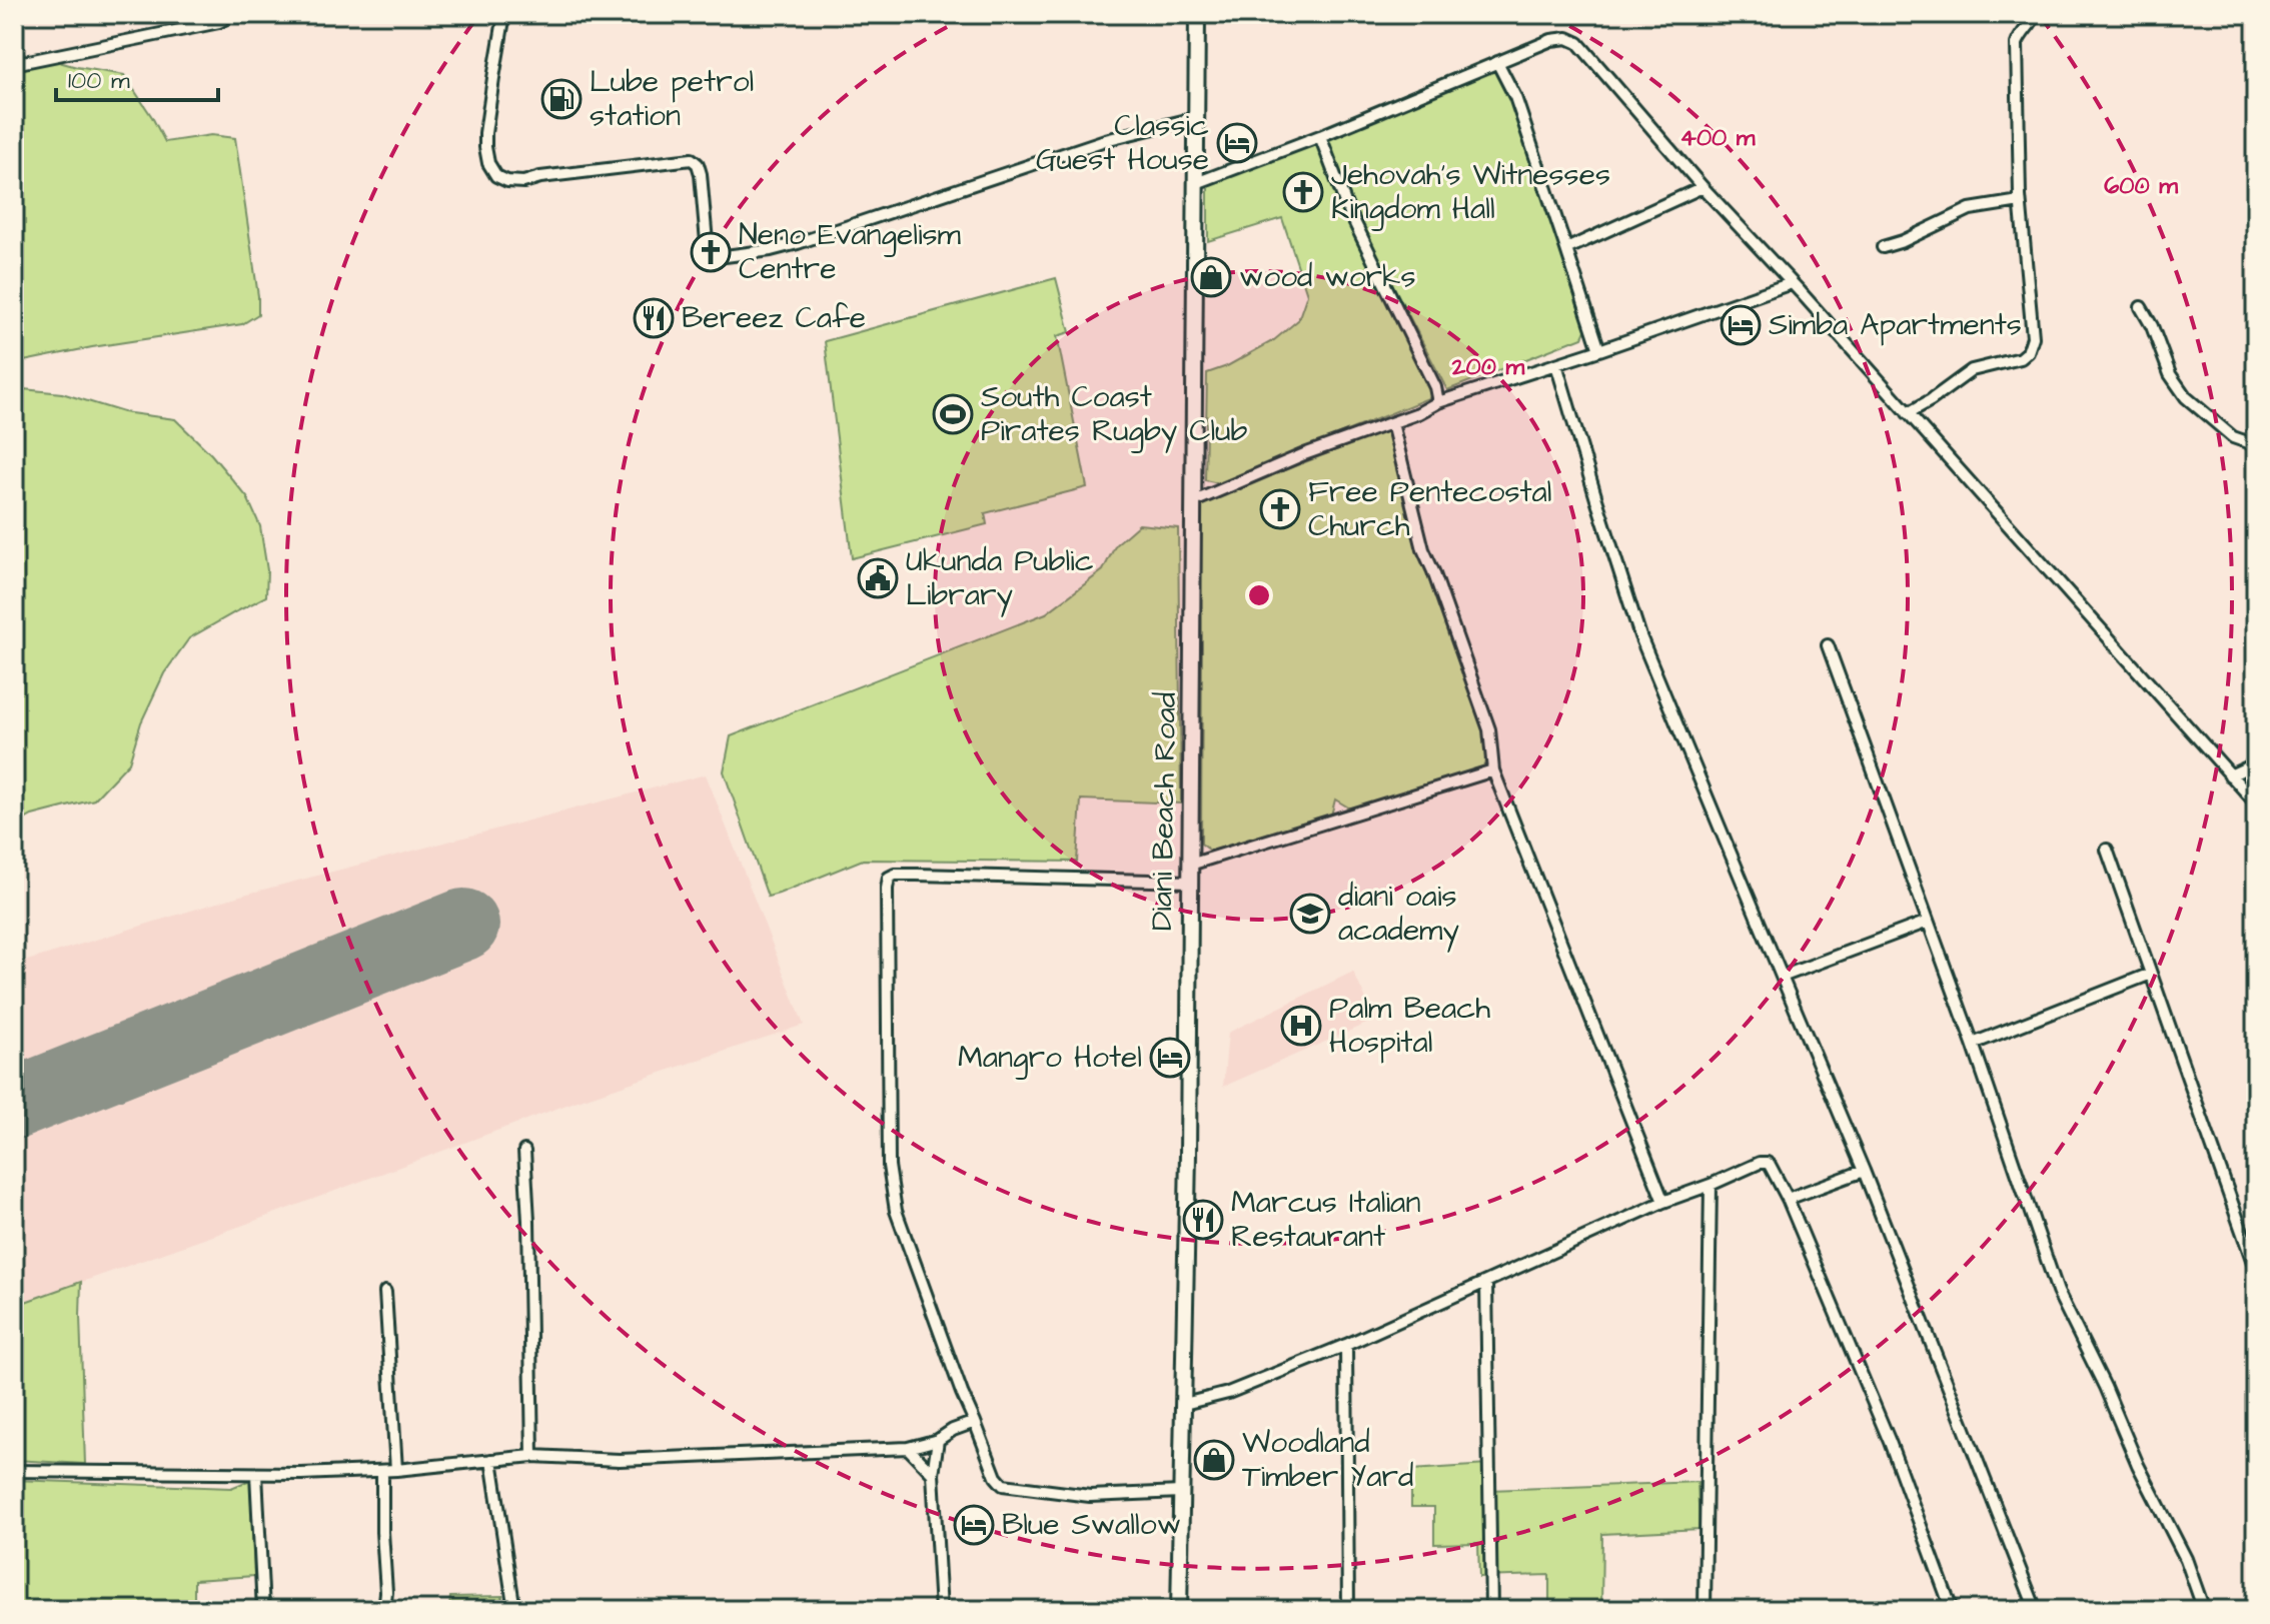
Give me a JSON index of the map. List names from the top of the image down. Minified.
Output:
{"streets":{"main road":["Diani Beach Road"]},"places":{"fuel station":["Lube petrol station"],"hotel":["Classic Guest House","Simba Apartments","Mangro Hotel","Blue Swallow"],"church":["Jehovah's Witnesses Kingdom Hall","Neno Evangelism Centre","Free Pentecostal Church"],"shop":["wood works","Woodland Timber Yard"],"restaurant":["Bereez Cafe","Marcus Italian Restaurant"],"sports":["South Coast Pirates Rugby Club"],"public building":["Ukunda Public Library"],"school or university":["diani oais academy"],"hospital":["Palm Beach Hospital"]},"scale_bar":"100 m","rings":["400 m","600 m","200 m"]}
